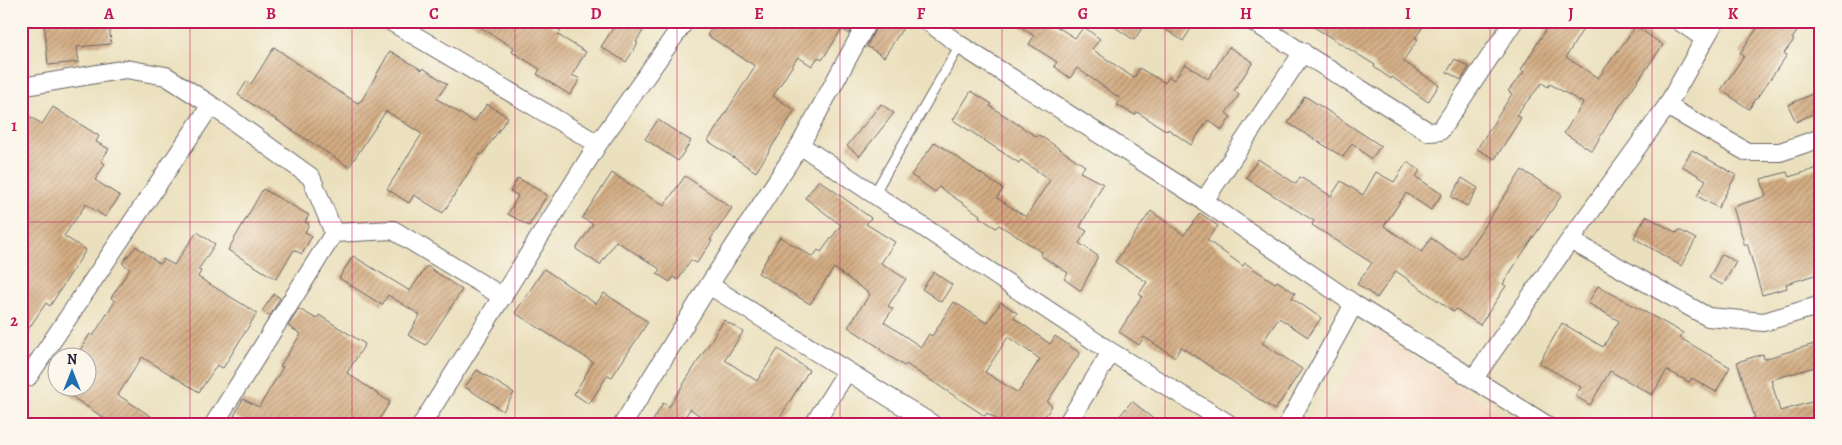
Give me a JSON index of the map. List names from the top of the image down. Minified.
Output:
{"north":"top","grid":{"columns":["A","B","C","D","E","F","G","H","I","J","K"],"rows":["1","2"]}}
